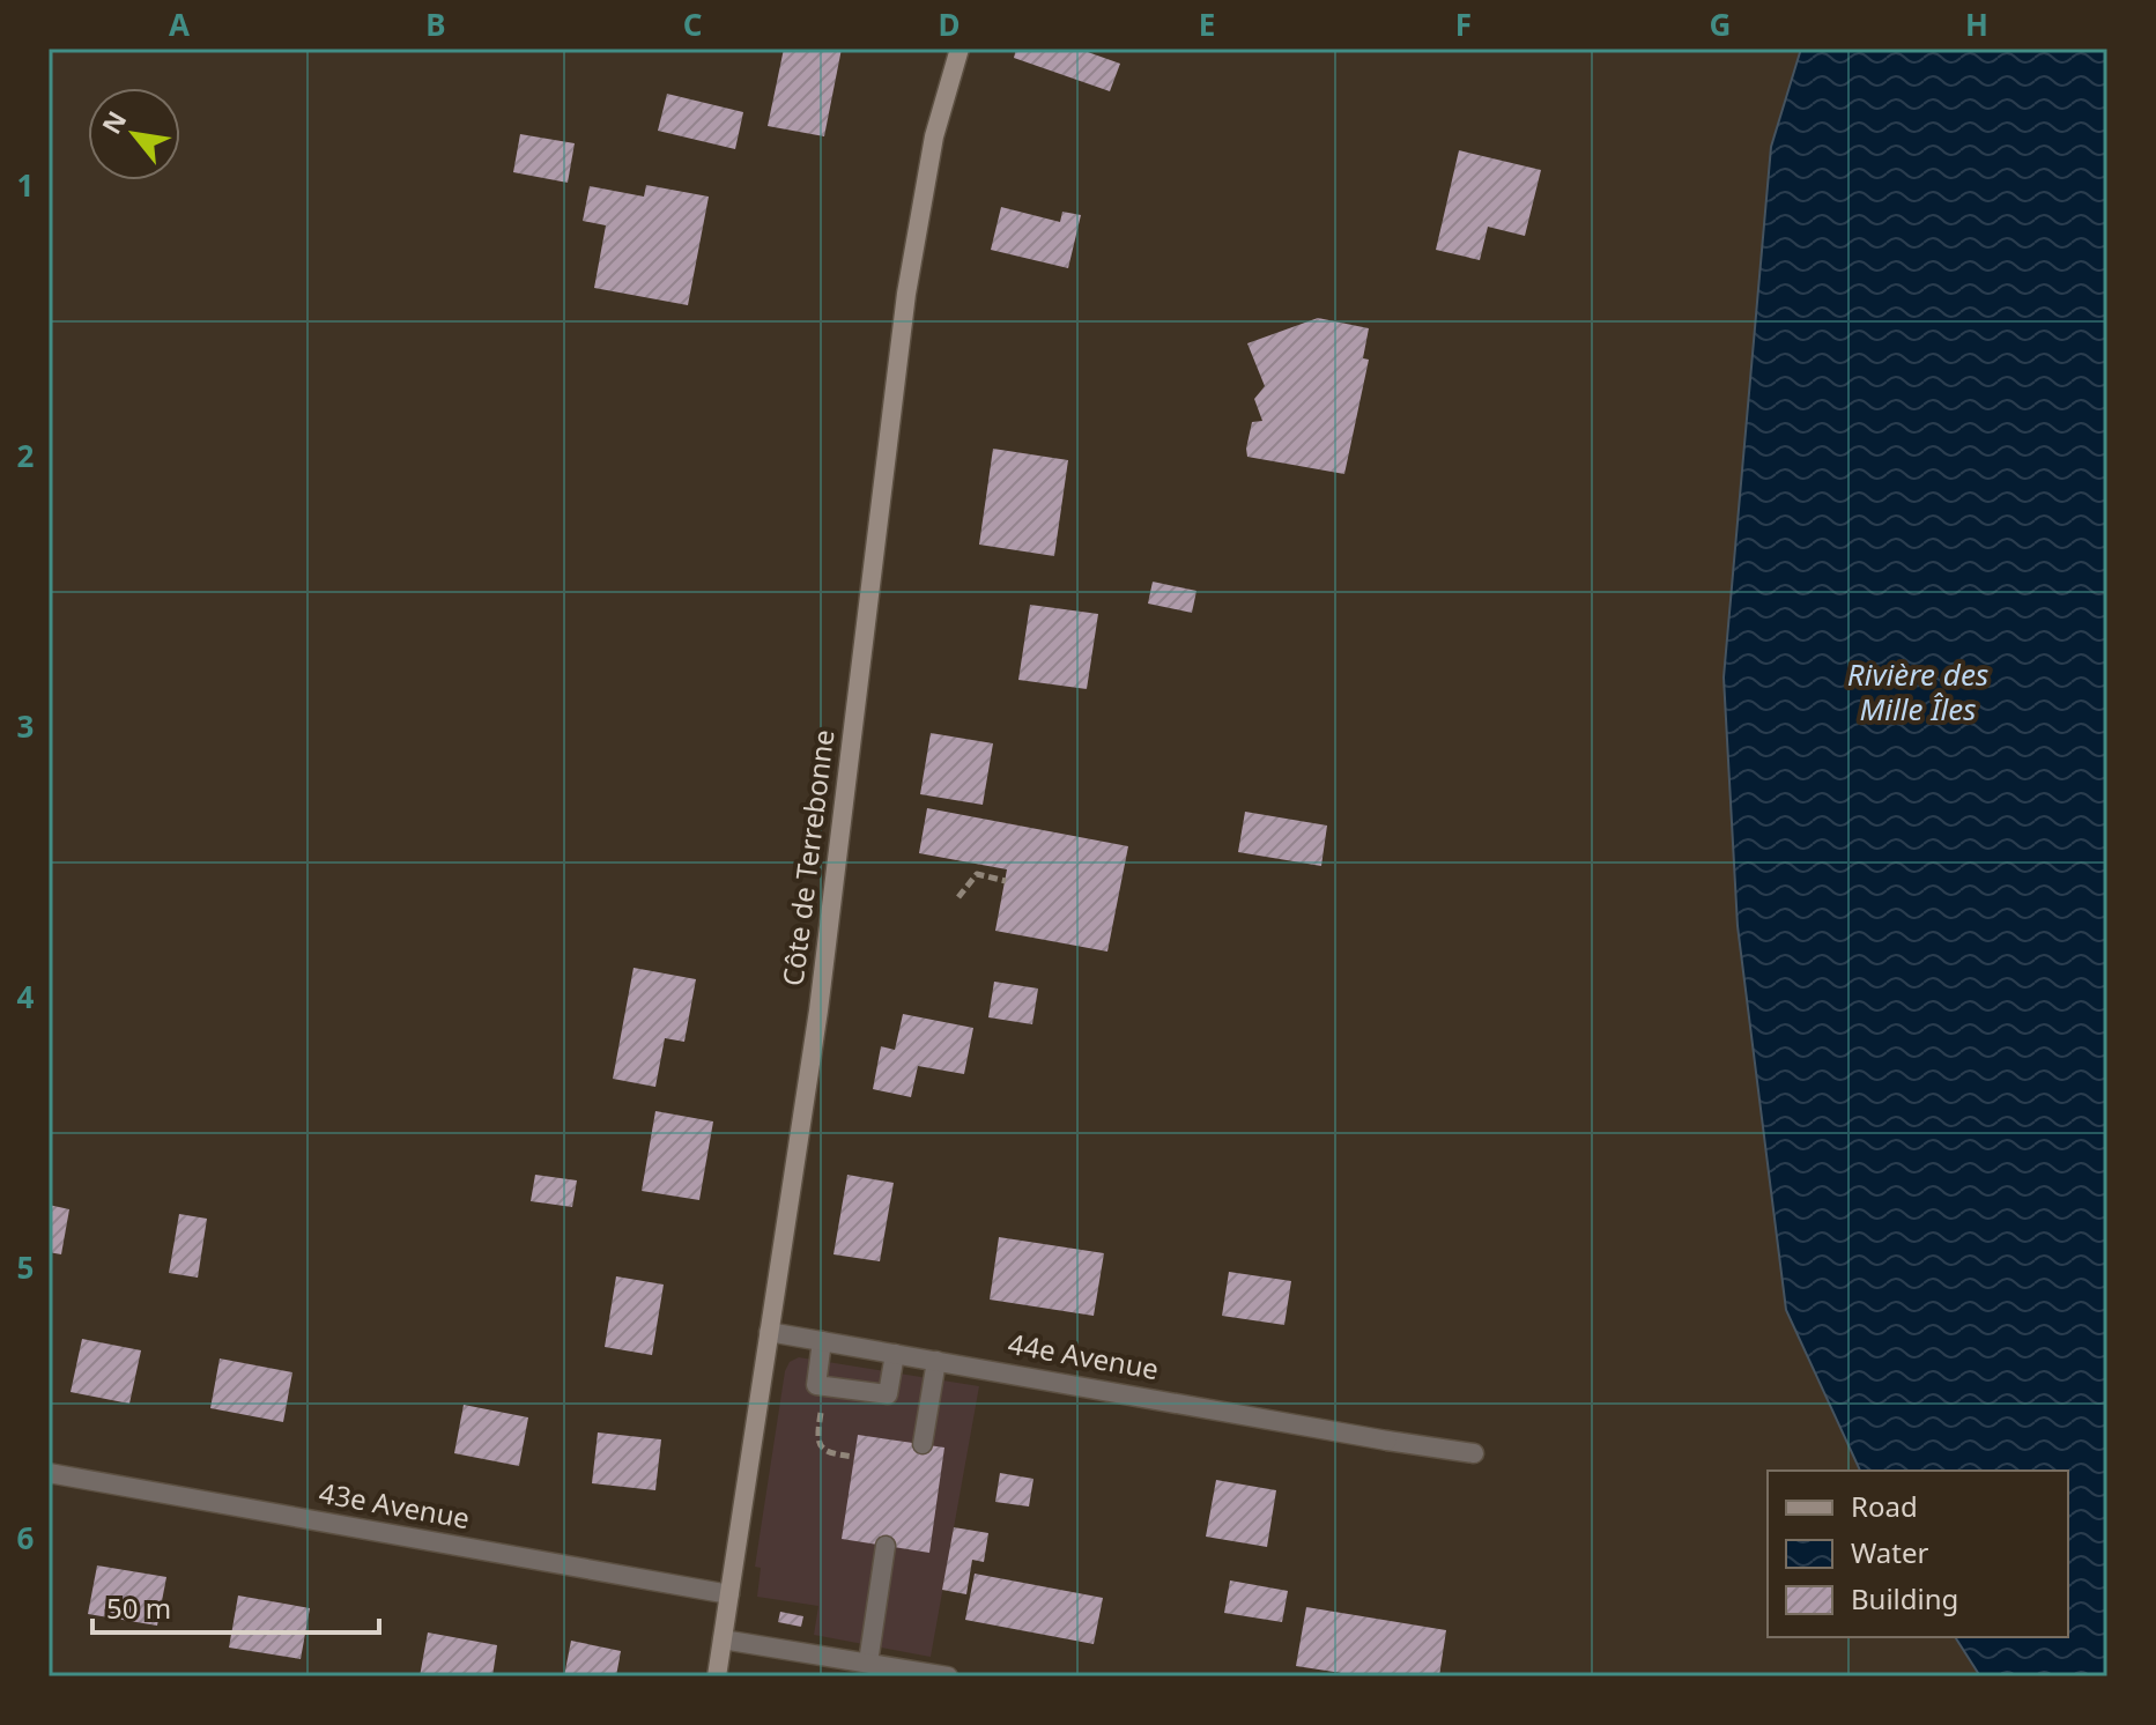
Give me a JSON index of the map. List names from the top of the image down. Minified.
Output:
{"streets":{"main road":["Côte de Terrebonne"],"street":["44e Avenue","43e Avenue"]},"crossings":[["Côte de Terrebonne","44e Avenue"],["Côte de Terrebonne","43e Avenue"]],"water":["Rivière des Mille Îles"],"legend":["Road","Water","Building"],"scale_bar":"50 m","north":"top left","grid":{"columns":["A","B","C","D","E","F","G","H"],"rows":["1","2","3","4","5","6"]}}
